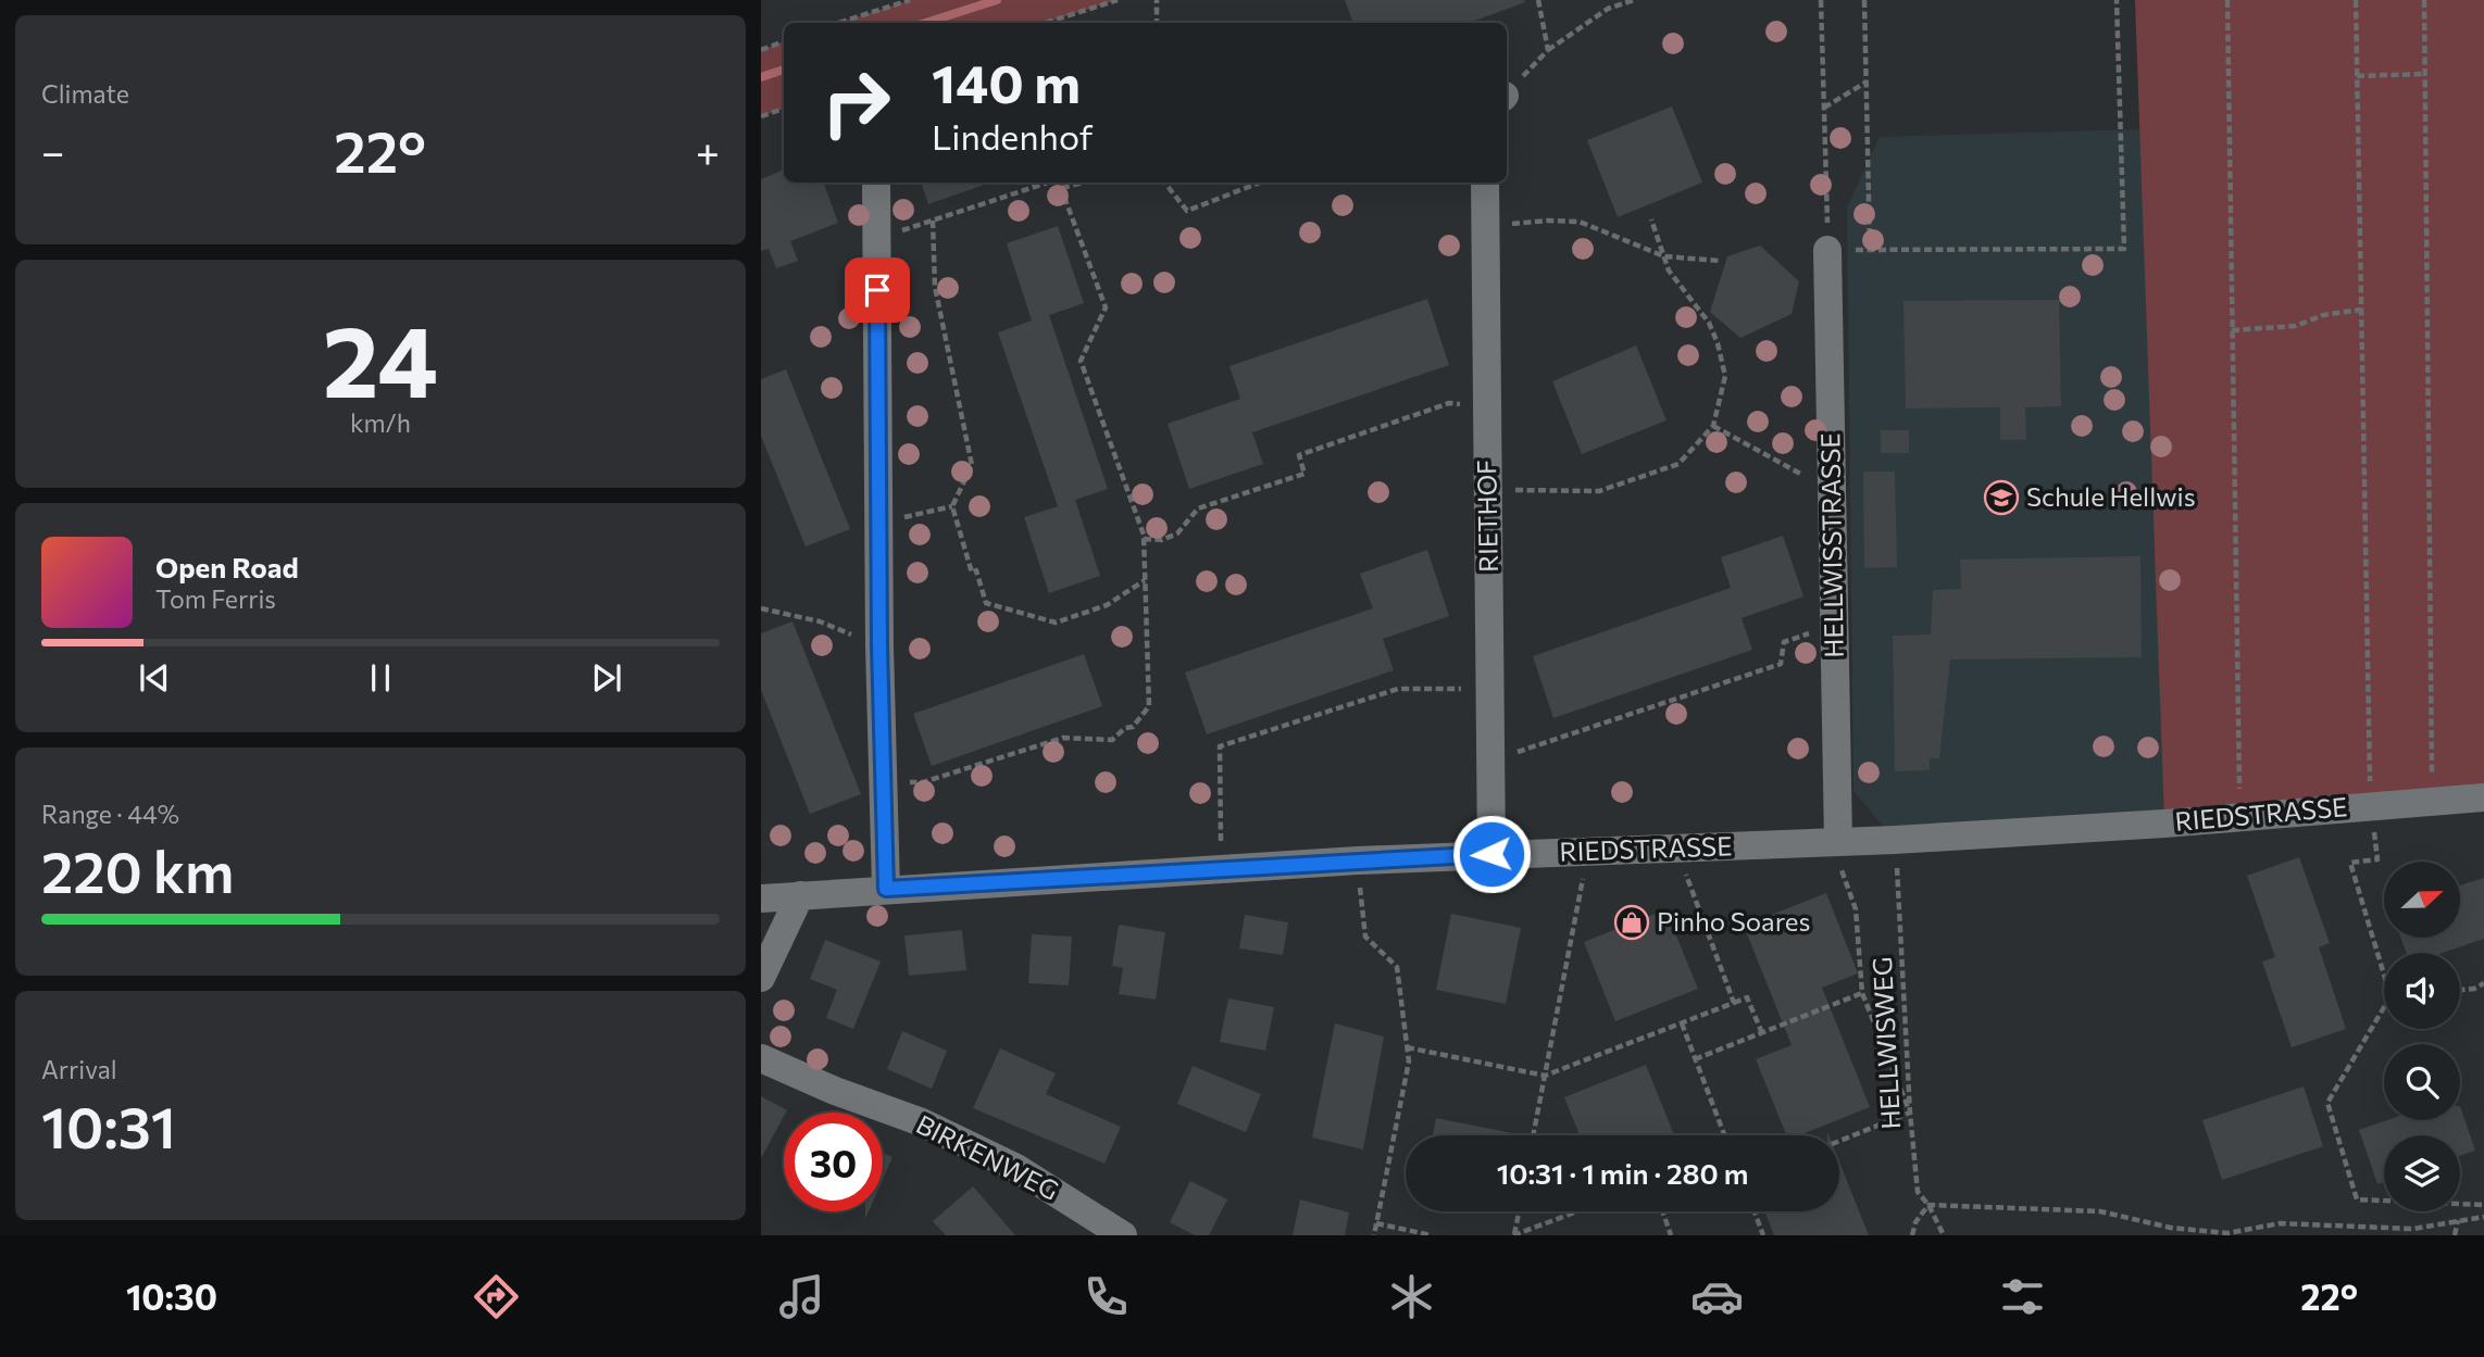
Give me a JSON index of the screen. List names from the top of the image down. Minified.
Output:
{"streets":{"street":["RIETHOF","HELLWISSTRASSE","RIEDSTRASSE","BIRKENWEG"],"path":["HELLWISWEG"]},"crossings":[["RIETHOF","RIEDSTRASSE"],["HELLWISSTRASSE","RIEDSTRASSE"],["RIEDSTRASSE","HELLWISWEG"]],"places":{"school or university":["Schule Hellwis"],"shop":["Pinho Soares"]},"north":"right","page":{"tile":["Climate",["24","km/h"],["Range · 44%","220 km"],["Arrival","10:31"]],"turn":["140 m","Lindenhof"],"heat":["−","22°","+"],"song":["Open Road","Tom Ferris"],"limit":"30","trip":"10:31 · 1 min · 280 m","tabs":["10:30","22°"]}}
